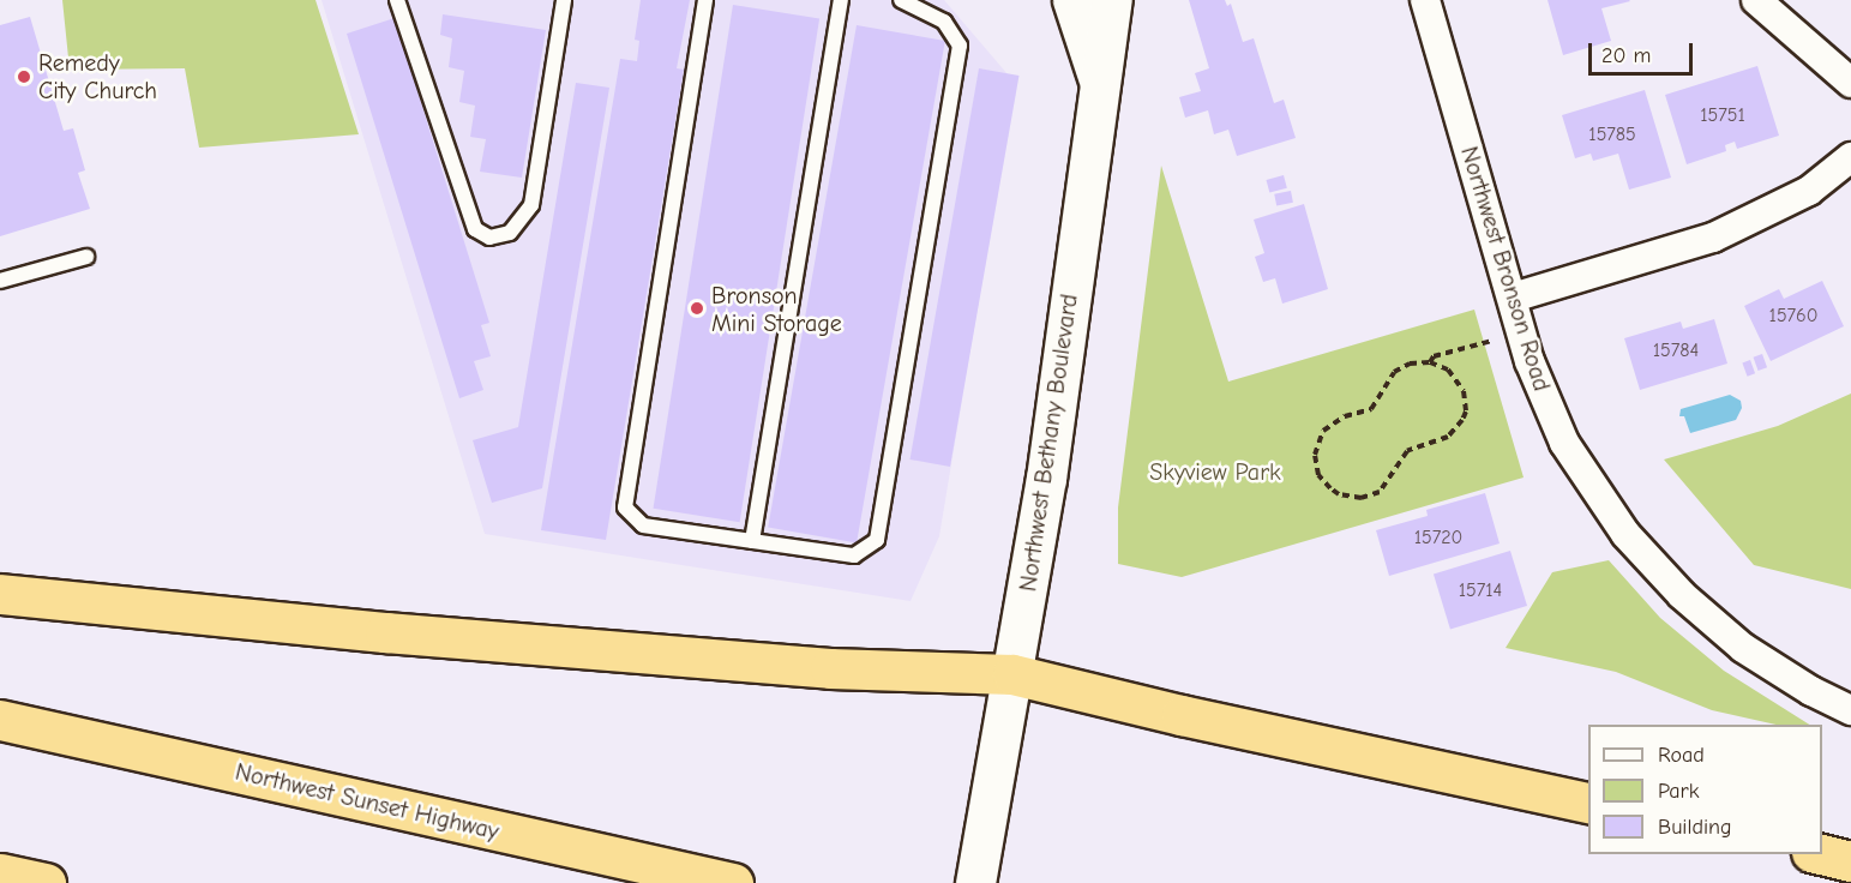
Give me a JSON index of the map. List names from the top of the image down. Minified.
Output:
{"streets":{"highway":["Northwest Sunset Highway"],"main road":["Northwest Bethany Boulevard"],"street":["Northwest Bronson Road"]},"parks":["Skyview Park"],"places":["Remedy City Church","Bronson Mini Storage"],"house_numbers":["15751","15785","15760","15784","15720","15714"],"legend":["Road","Park","Building"],"scale_bar":"20 m"}
